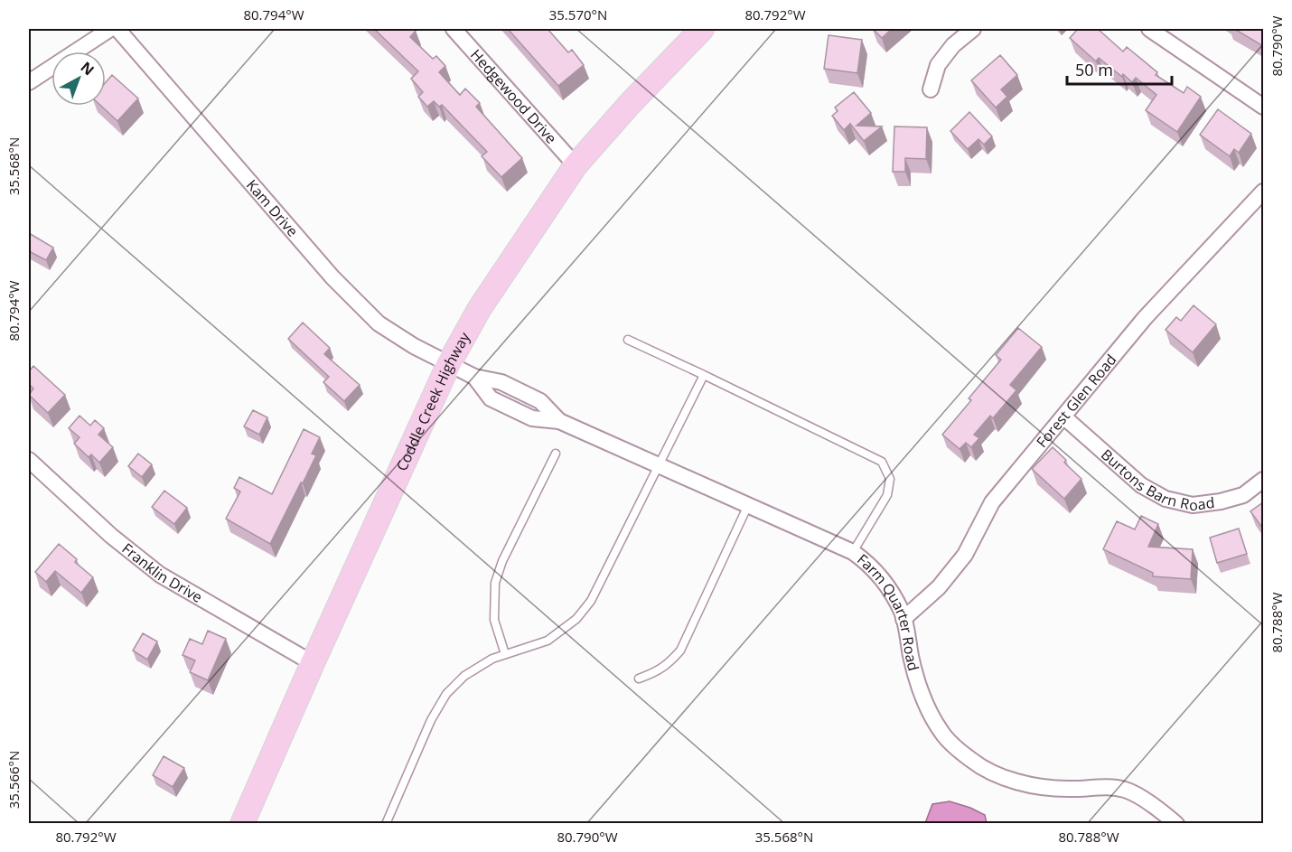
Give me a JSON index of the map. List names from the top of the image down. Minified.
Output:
{"streets":{"main road":["Coddle Creek Highway"],"street":["Hedgewood Drive","Kam Drive","Forest Glen Road","Burtons Barn Road","Franklin Drive","Farm Quarter Road"]},"crossings":[["Hedgewood Drive","Coddle Creek Highway"],["Kam Drive","Coddle Creek Highway"],["Kam Drive","Farm Quarter Road"],["Forest Glen Road","Burtons Barn Road"],["Forest Glen Road","Farm Quarter Road"],["Coddle Creek Highway","Franklin Drive"],["Coddle Creek Highway","Farm Quarter Road"]],"scale_bar":"50 m","north":"top right","coordinates":["80.794°W","35.570°N","80.792°W","80.790°W","35.568°N","80.788°W","35.566°N"]}
